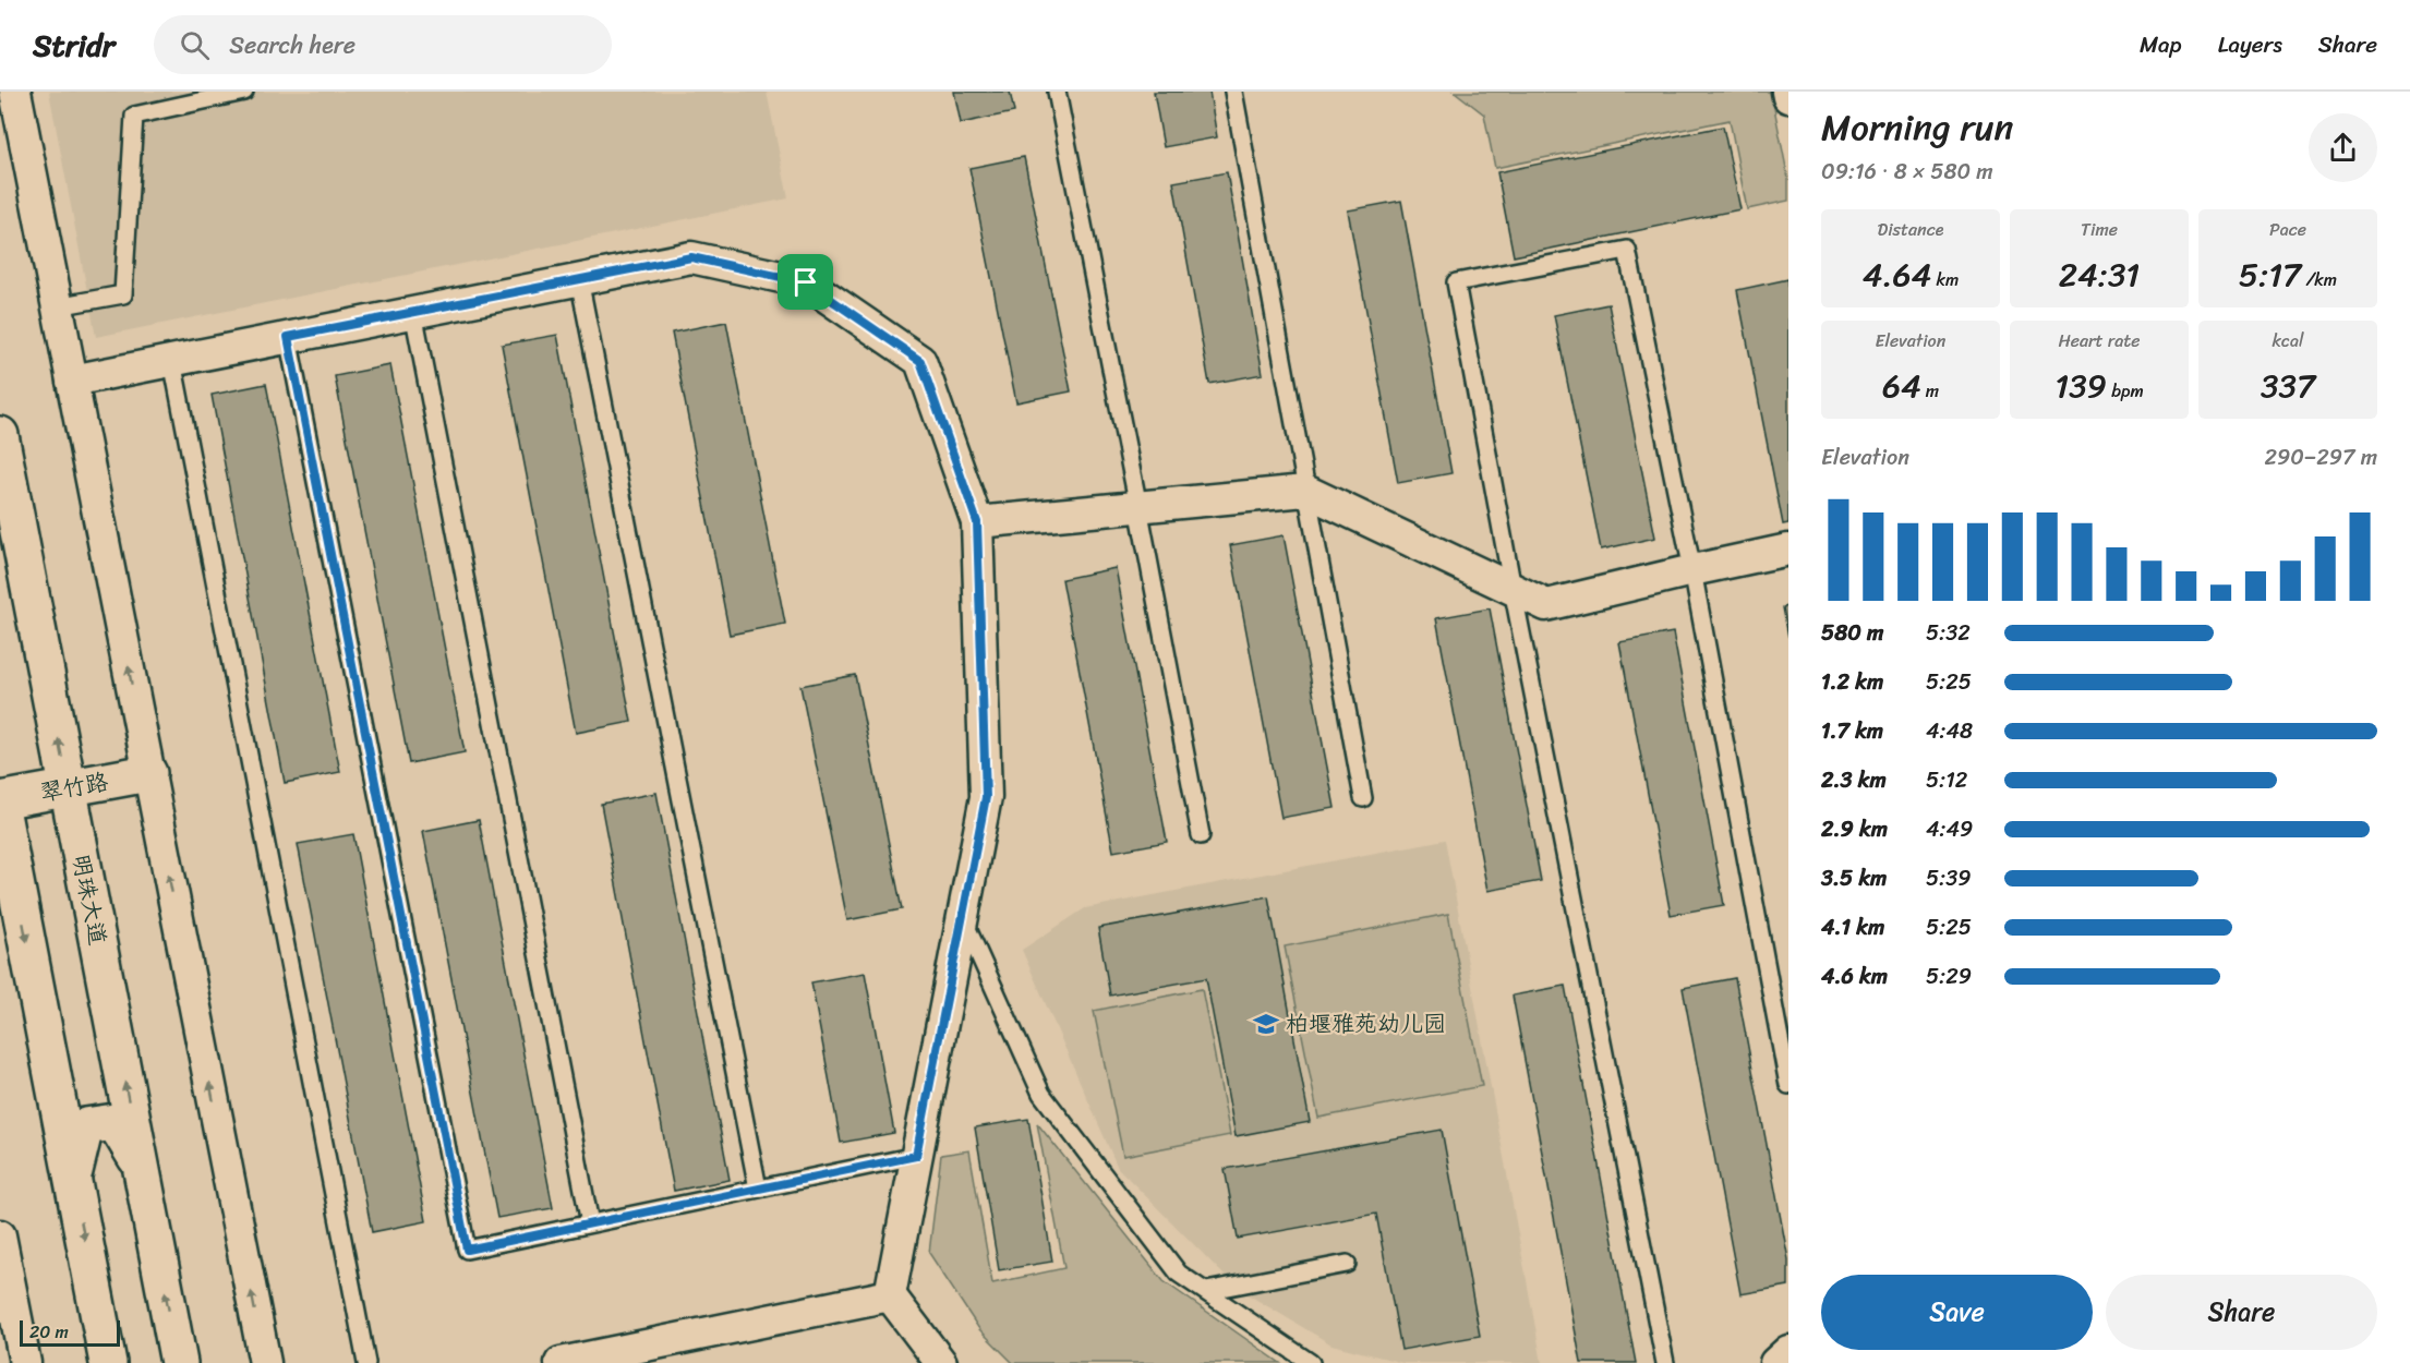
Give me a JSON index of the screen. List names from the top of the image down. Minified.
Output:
{"streets":{"main road":["翠竹路","明珠大道"]},"crossings":[["翠竹路","明珠大道"]],"places":{"school or university":["柏堰雅苑幼儿园"]},"scale_bar":"20 m","page":{"header":"Stridr","search":"Search here","nav":["Map","Layers","Share"],"heading":["Morning run","09:16 · 8 × 580 m"],"stats":[["Distance","4.64 km"],["Time","24:31"],["Pace","5:17 /km"],["Elevation","64 m"],["Heart rate","139 bpm"],["kcal","337"]],"chart":["Elevation","290–297 m"],"list":[{"name":"580 m","note":"5:32"},{"name":"1.2 km","note":"5:25"},{"name":"1.7 km","note":"4:48"},{"name":"2.3 km","note":"5:12"},{"name":"2.9 km","note":"4:49"},{"name":"3.5 km","note":"5:39"},{"name":"4.1 km","note":"5:25"},{"name":"4.6 km","note":"5:29"}],"buttons":["Save","Share"],"scale":"20 m"}}
